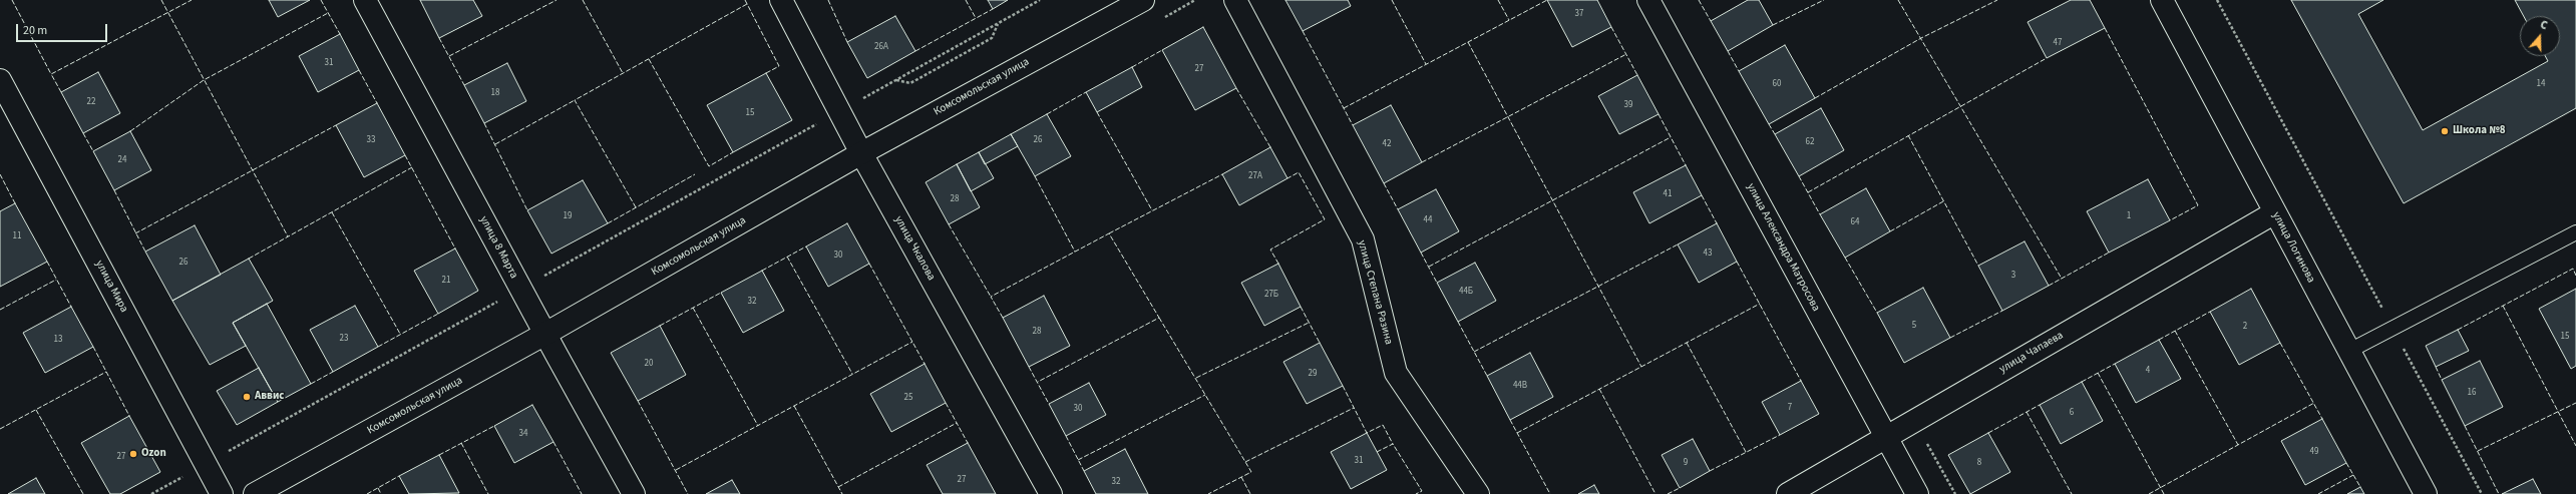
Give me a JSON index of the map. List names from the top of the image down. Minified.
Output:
{"streets":{"street":["Комсомольская улица","улица 8 Марта","улица Александра Матросова","улица Логинова","улица Чкалова","улица Мира","улица Степана Разина","улица Чапаева"]},"crossings":[["Комсомольская улица","улица 8 Марта"],["Комсомольская улица","улица Чкалова"],["улица Александра Матросова","улица Чапаева"],["улица Логинова","улица Чапаева"]],"places":["Школа №8","Аввис","Ozon"],"house_numbers":["37","47","26А","31","27","60","14","18","22","39","15","33","26","62","42","24","27А","41","28","19","1","44","64","11","43","30","26","3","21","44Б","27Б","32","5","2","28","15","23","13","20","4","29","44В","16","25","7","30","6","34","49","27","31","9","8","27","32"],"scale_bar":"20 m","north":"top"}
